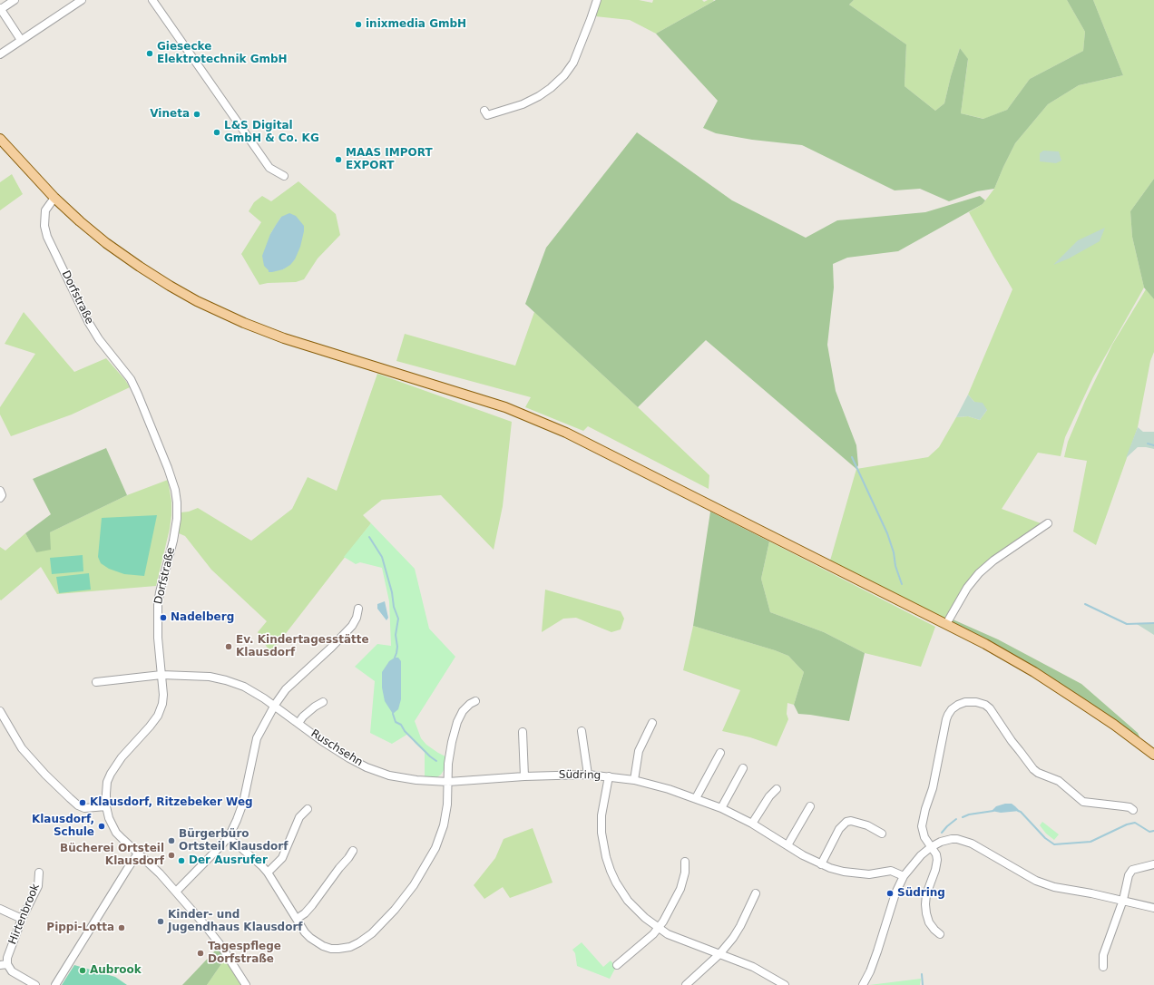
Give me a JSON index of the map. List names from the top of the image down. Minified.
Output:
{"streets":{"street":["Dorfstraße","Ruschsehn","Südring","Hirtenbrook"]},"crossings":[["Dorfstraße","Ruschsehn"],["Ruschsehn","Südring"]],"places":["inixmedia GmbH","Giesecke Elektrotechnik GmbH","Vineta","L&S Digital GmbH & Co. KG","MAAS IMPORT EXPORT","Nadelberg","Ev. Kindertagesstätte Klausdorf","Klausdorf, Ritzebeker Weg","Klausdorf, Schule","Bürgerbüro Ortsteil Klausdorf","Bücherei Ortsteil Klausdorf","Der Ausrufer","Südring","Kinder- und Jugendhaus Klausdorf","Pippi-Lotta","Tagespflege Dorfstraße","Aubrook"]}
